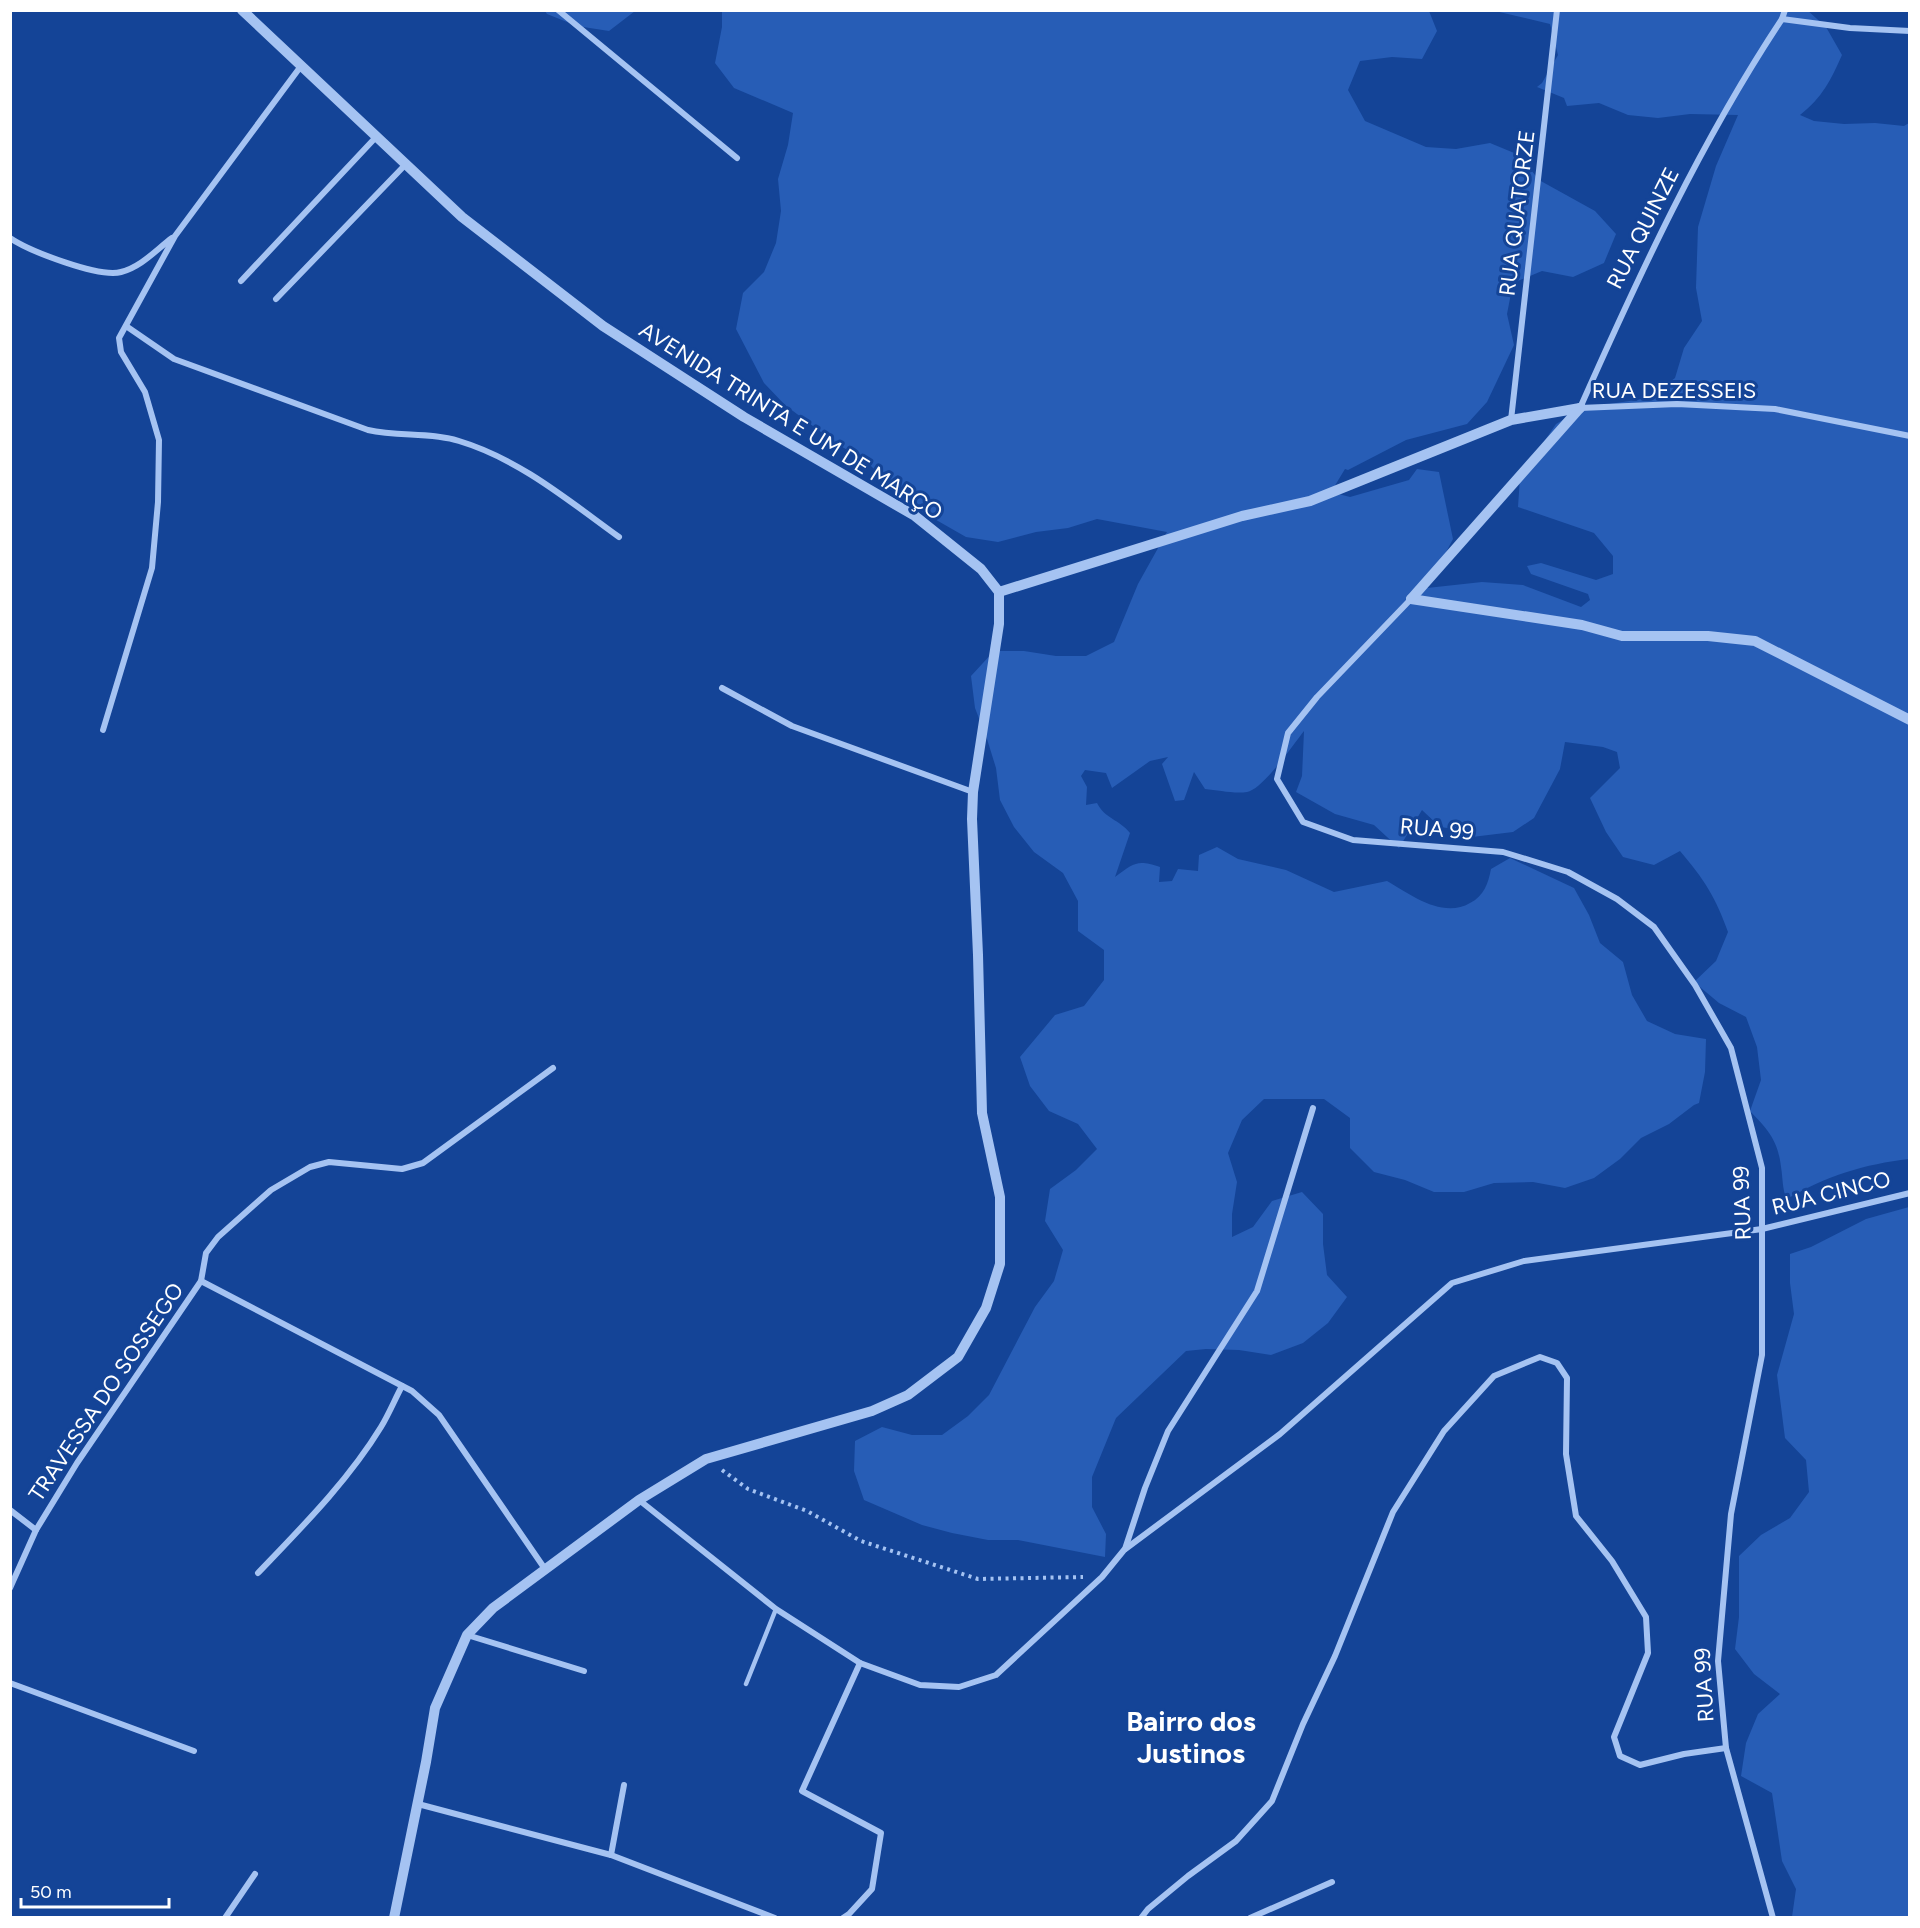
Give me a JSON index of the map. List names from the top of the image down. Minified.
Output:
{"streets":{"street":["RUA QUATORZE","RUA QUINZE","RUA DEZESSEIS","AVENIDA TRINTA E UM DE MARÇO","RUA 99","RUA CINCO","TRAVESSA DO SOSSEGO"]},"crossings":[["RUA QUINZE","RUA DEZESSEIS"],["RUA 99","RUA CINCO"]],"districts":["Bairro dos Justinos"],"scale_bar":"50 m"}
